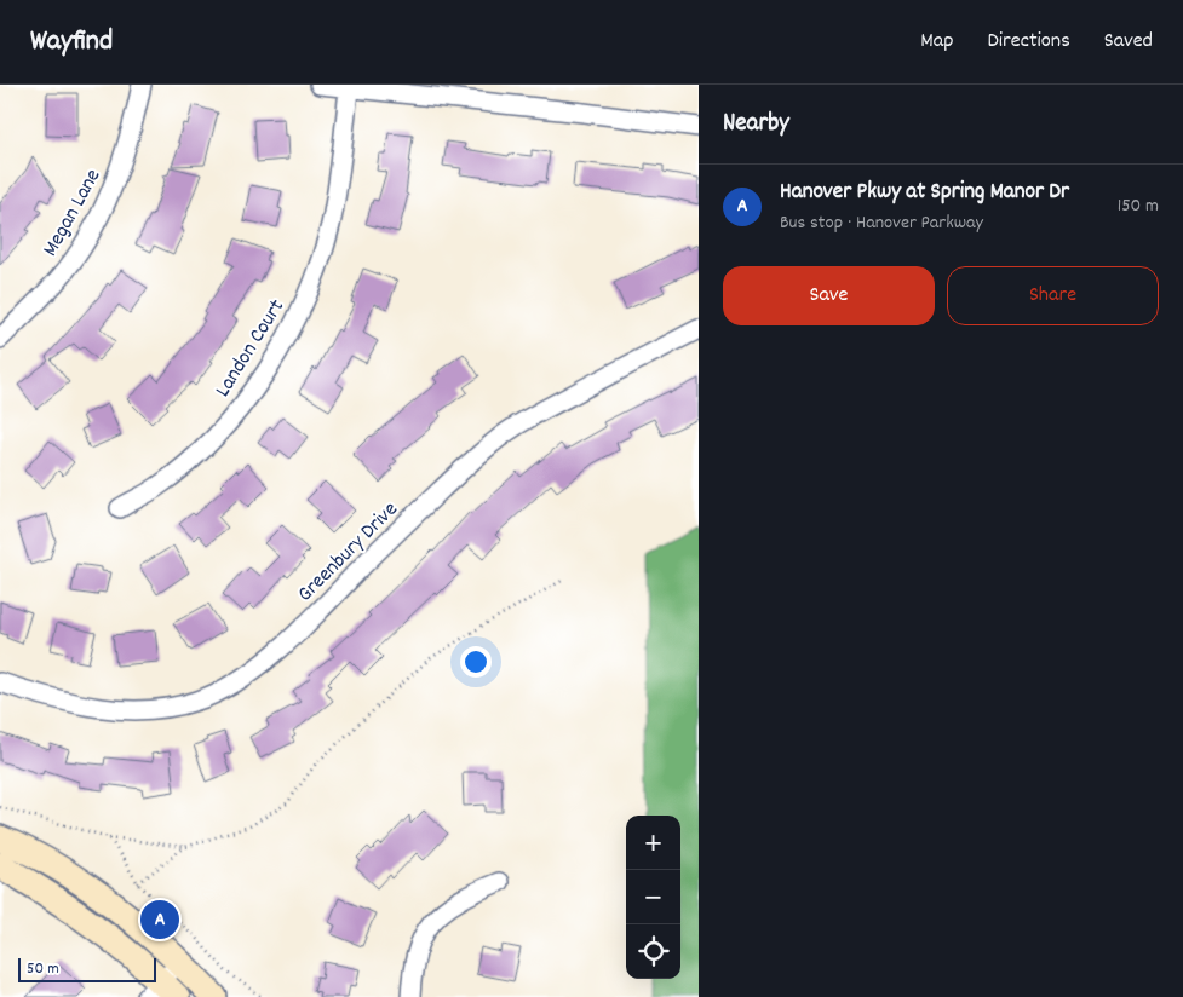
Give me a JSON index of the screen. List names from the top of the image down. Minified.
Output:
{"streets":{"street":["Megan Lane","Landon Court","Greenbury Drive"]},"scale_bar":"50 m","page":{"header":"Wayfind","nav":["Map","Directions","Saved"],"heading":"Nearby","list":[{"mark":"A","name":"Hanover Pkwy at Spring Manor Dr","note":"Bus stop · Hanover Parkway","value":"150 m"}],"buttons":["Save","Share"],"map_buttons":["+","−"],"pins":"A","scale":"50 m"}}
